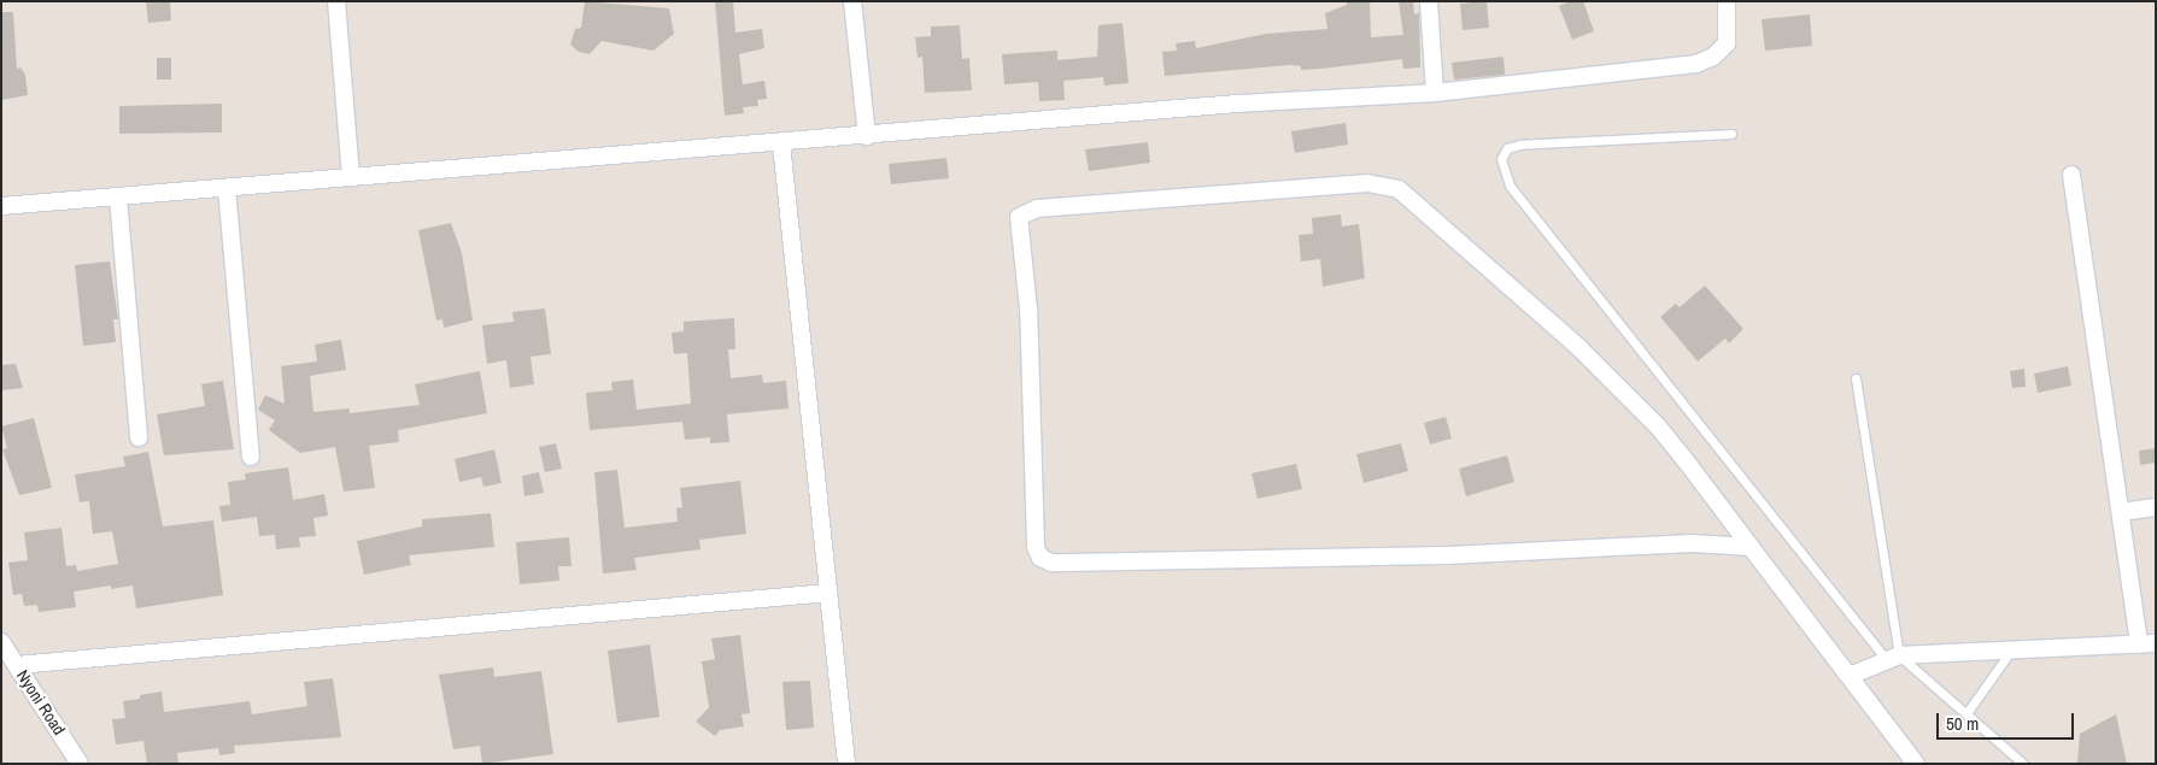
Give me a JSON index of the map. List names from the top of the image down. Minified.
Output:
{"streets":{"street":["Nyoni Road"]},"scale_bar":"50 m"}
